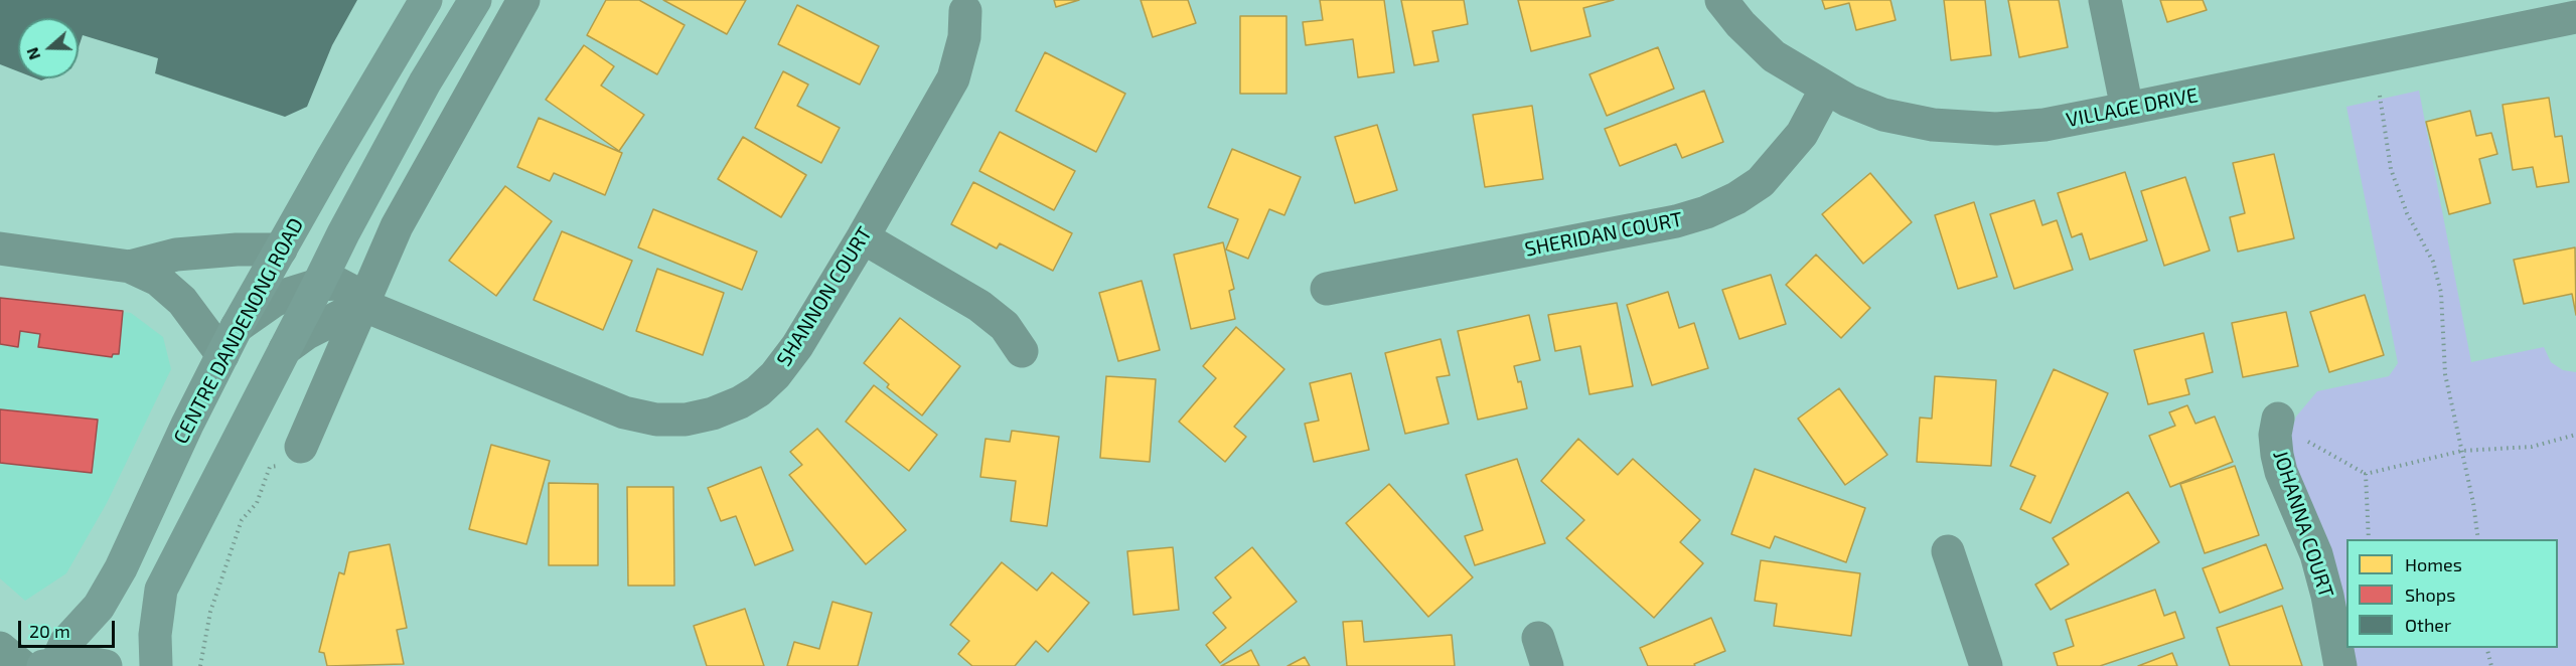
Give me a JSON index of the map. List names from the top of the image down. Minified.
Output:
{"streets":{"main road":["CENTRE DANDENONG ROAD"],"street":["VILLAGE DRIVE","SHERIDAN COURT","SHANNON COURT","JOHANNA COURT"]},"crossings":[["VILLAGE DRIVE","SHERIDAN COURT"],["SHANNON COURT","CENTRE DANDENONG ROAD"]],"legend":["Homes","Shops","Other"],"scale_bar":"20 m","north":"left"}
